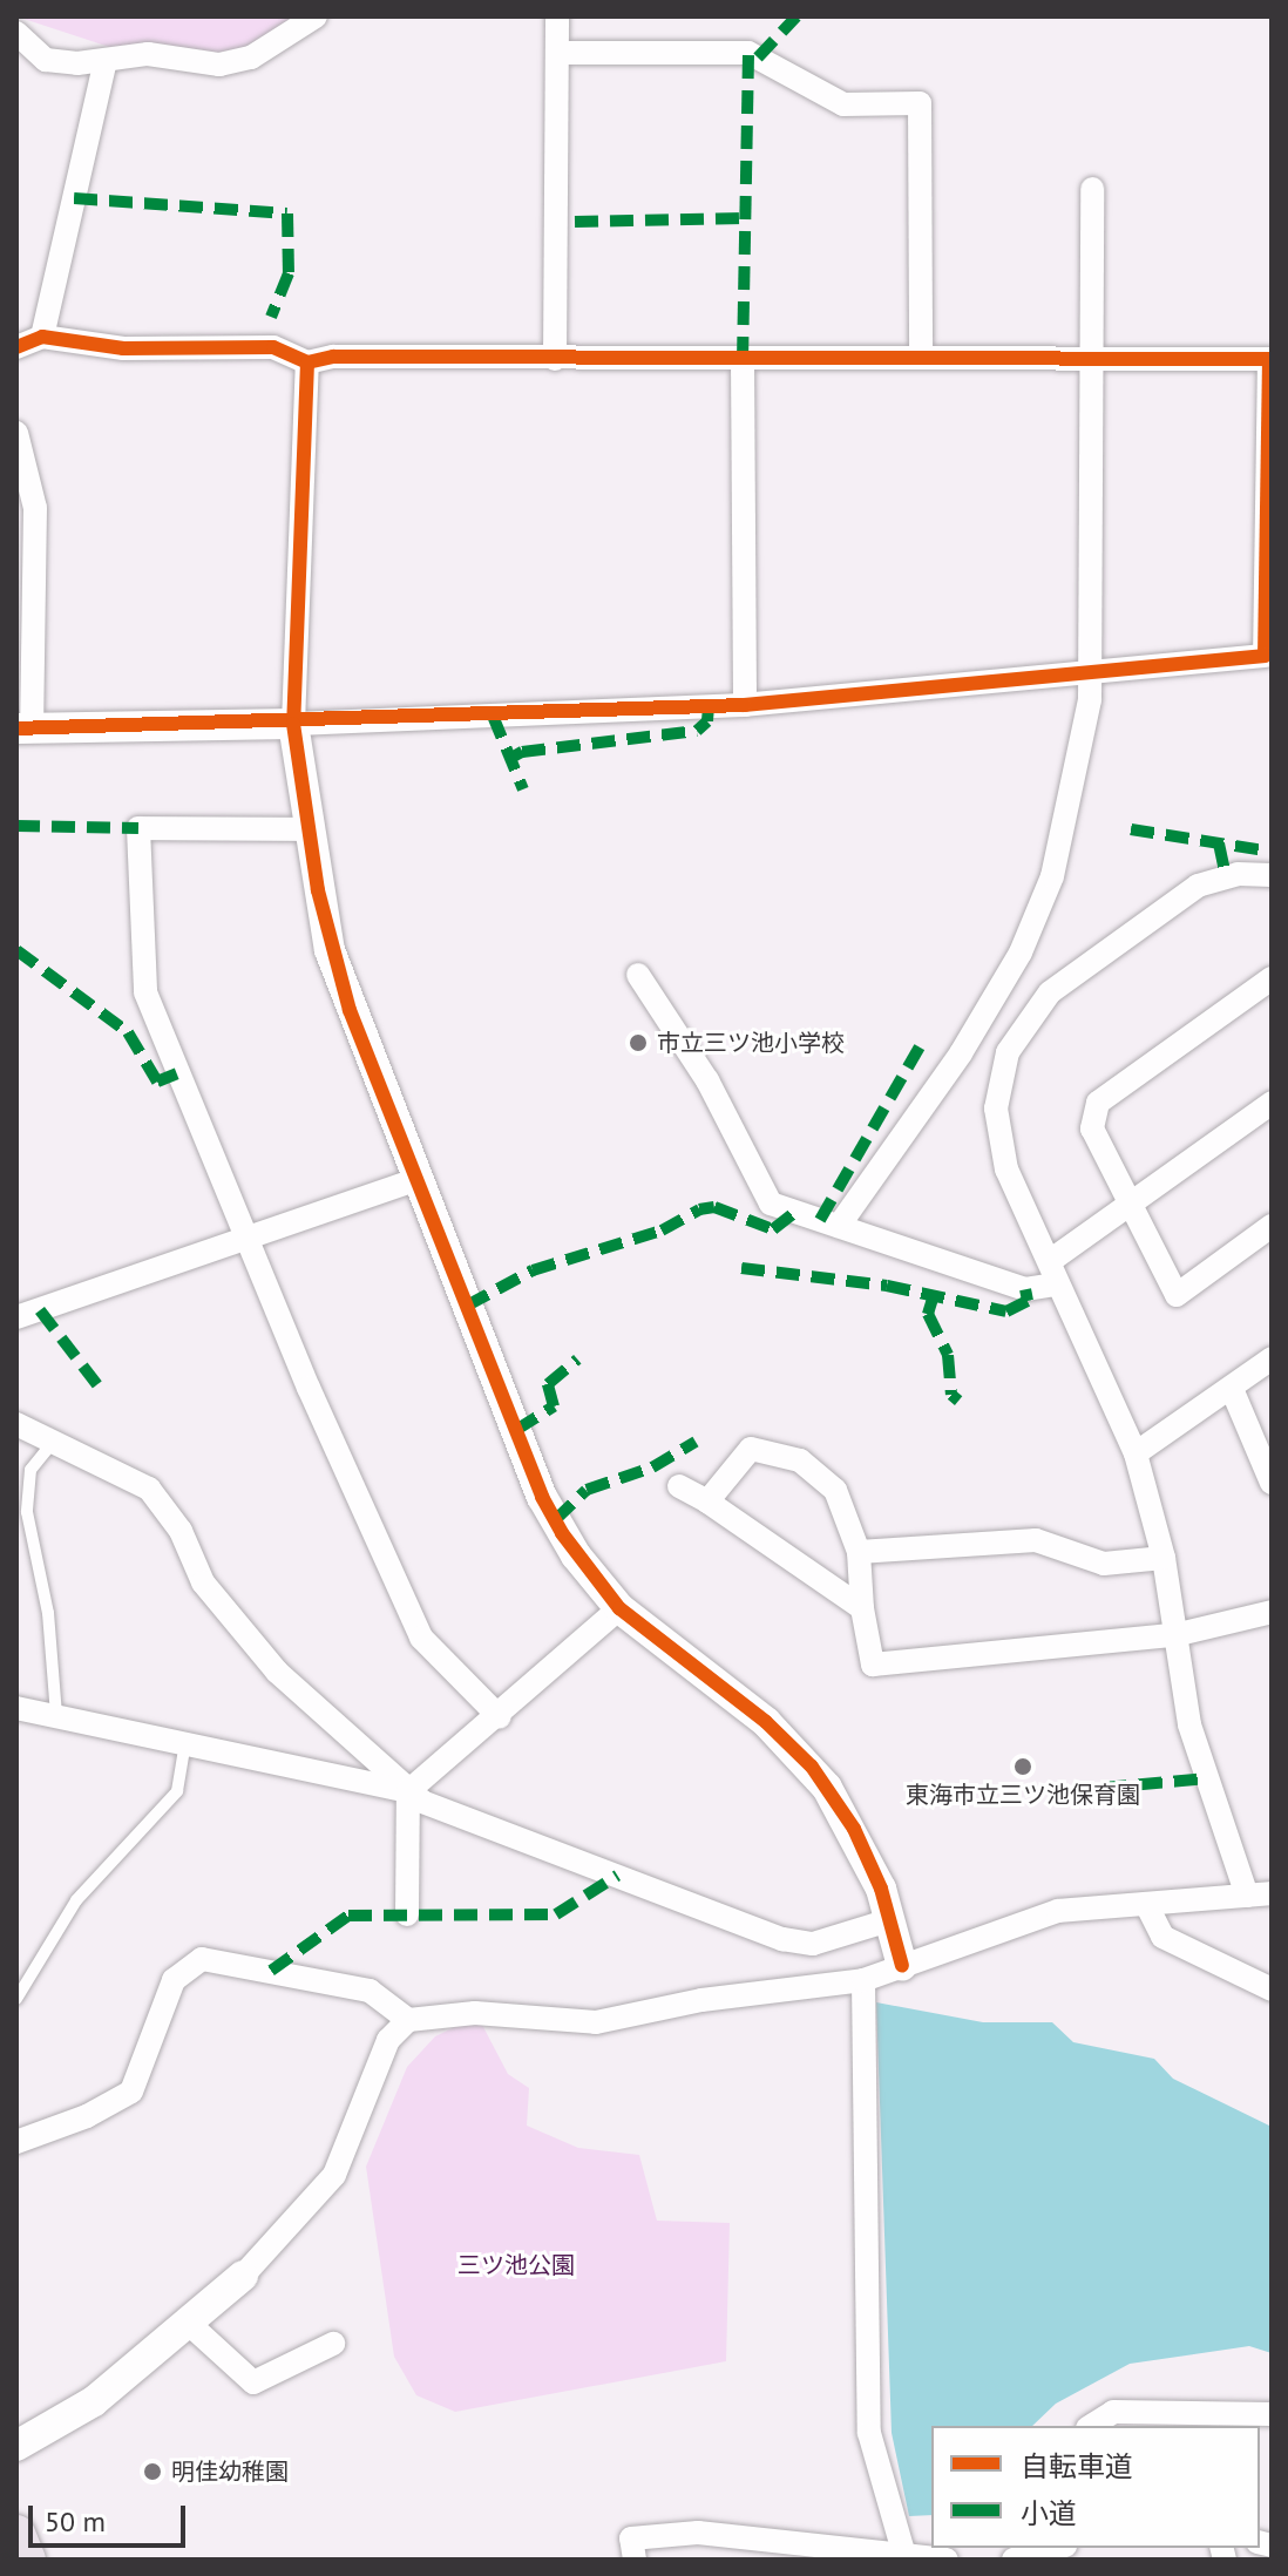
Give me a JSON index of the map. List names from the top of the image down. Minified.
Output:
{"parks":["三ツ池公園"],"places":["市立三ツ池小学校","東海市立三ツ池保育園","明佳幼稚園"],"legend":["自転車道","小道"],"scale_bar":"50 m"}
